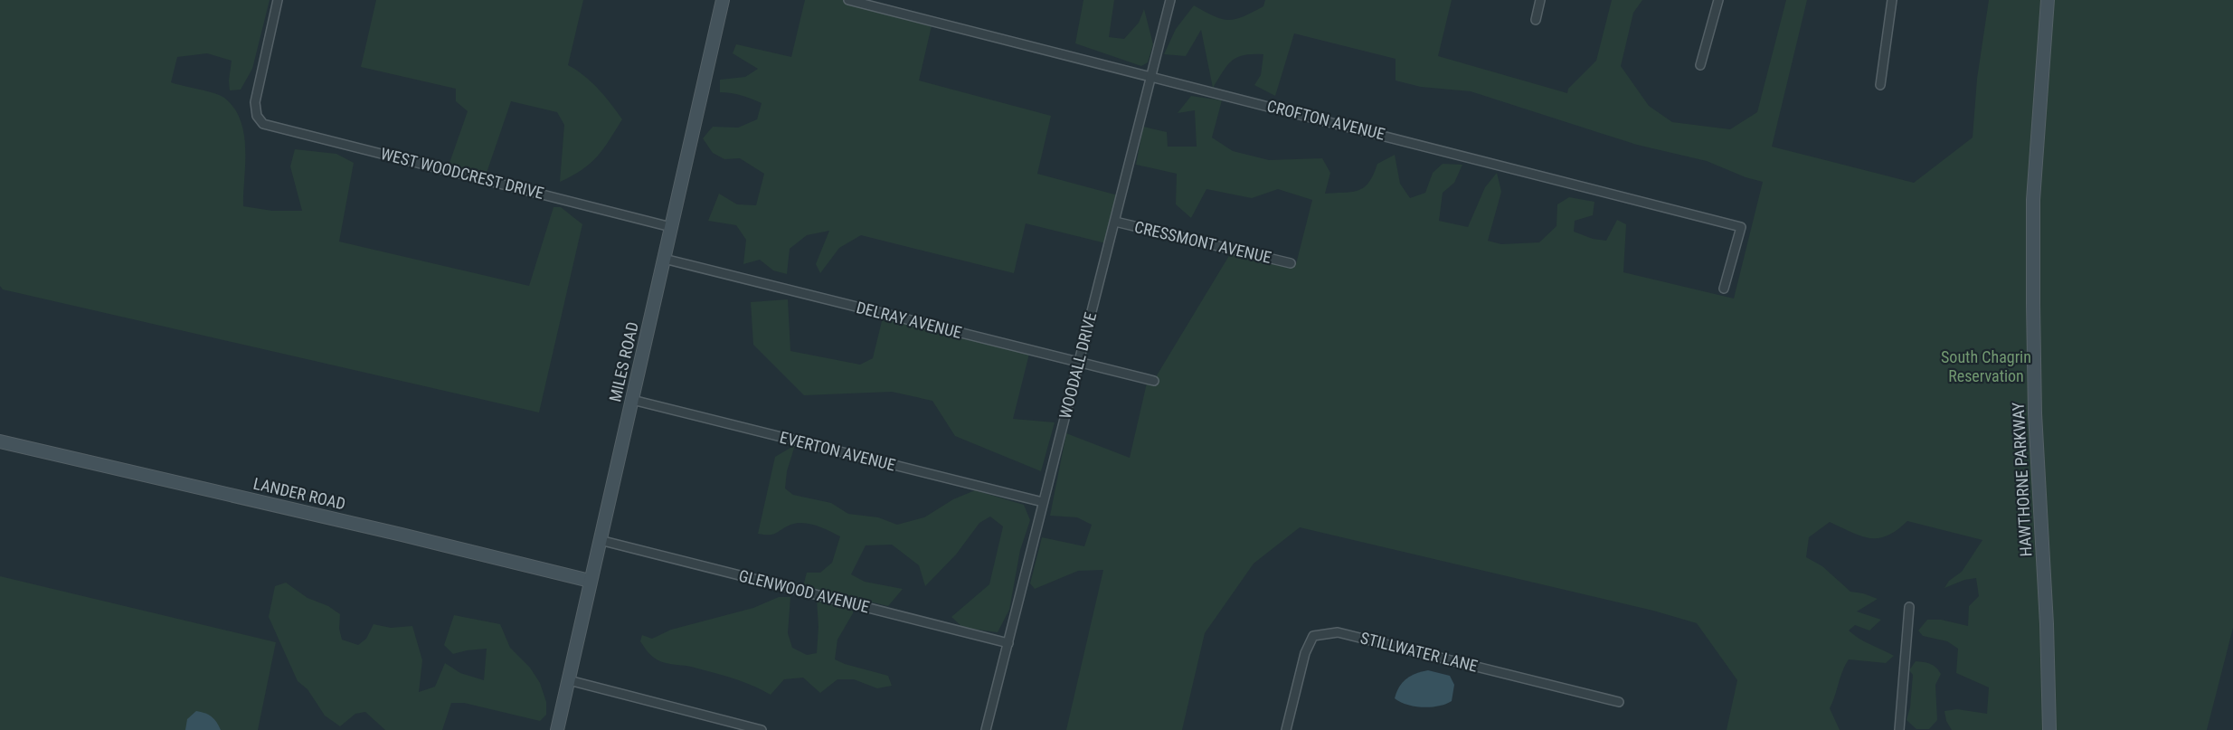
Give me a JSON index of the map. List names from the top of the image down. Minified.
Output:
{"streets":{"street":["CROFTON AVENUE","WEST WOODCREST DRIVE","CRESSMONT AVENUE","DELRAY AVENUE","MILES ROAD","WOODALL DRIVE","EVERTON AVENUE","HAWTHORNE PARKWAY","LANDER ROAD","GLENWOOD AVENUE","STILLWATER LANE"]},"crossings":[["CROFTON AVENUE","WOODALL DRIVE"],["WEST WOODCREST DRIVE","MILES ROAD"],["CRESSMONT AVENUE","WOODALL DRIVE"],["DELRAY AVENUE","MILES ROAD"],["DELRAY AVENUE","WOODALL DRIVE"],["MILES ROAD","EVERTON AVENUE"],["MILES ROAD","LANDER ROAD"],["MILES ROAD","GLENWOOD AVENUE"],["WOODALL DRIVE","EVERTON AVENUE"],["WOODALL DRIVE","GLENWOOD AVENUE"]],"parks":["South Chagrin Reservation"]}
